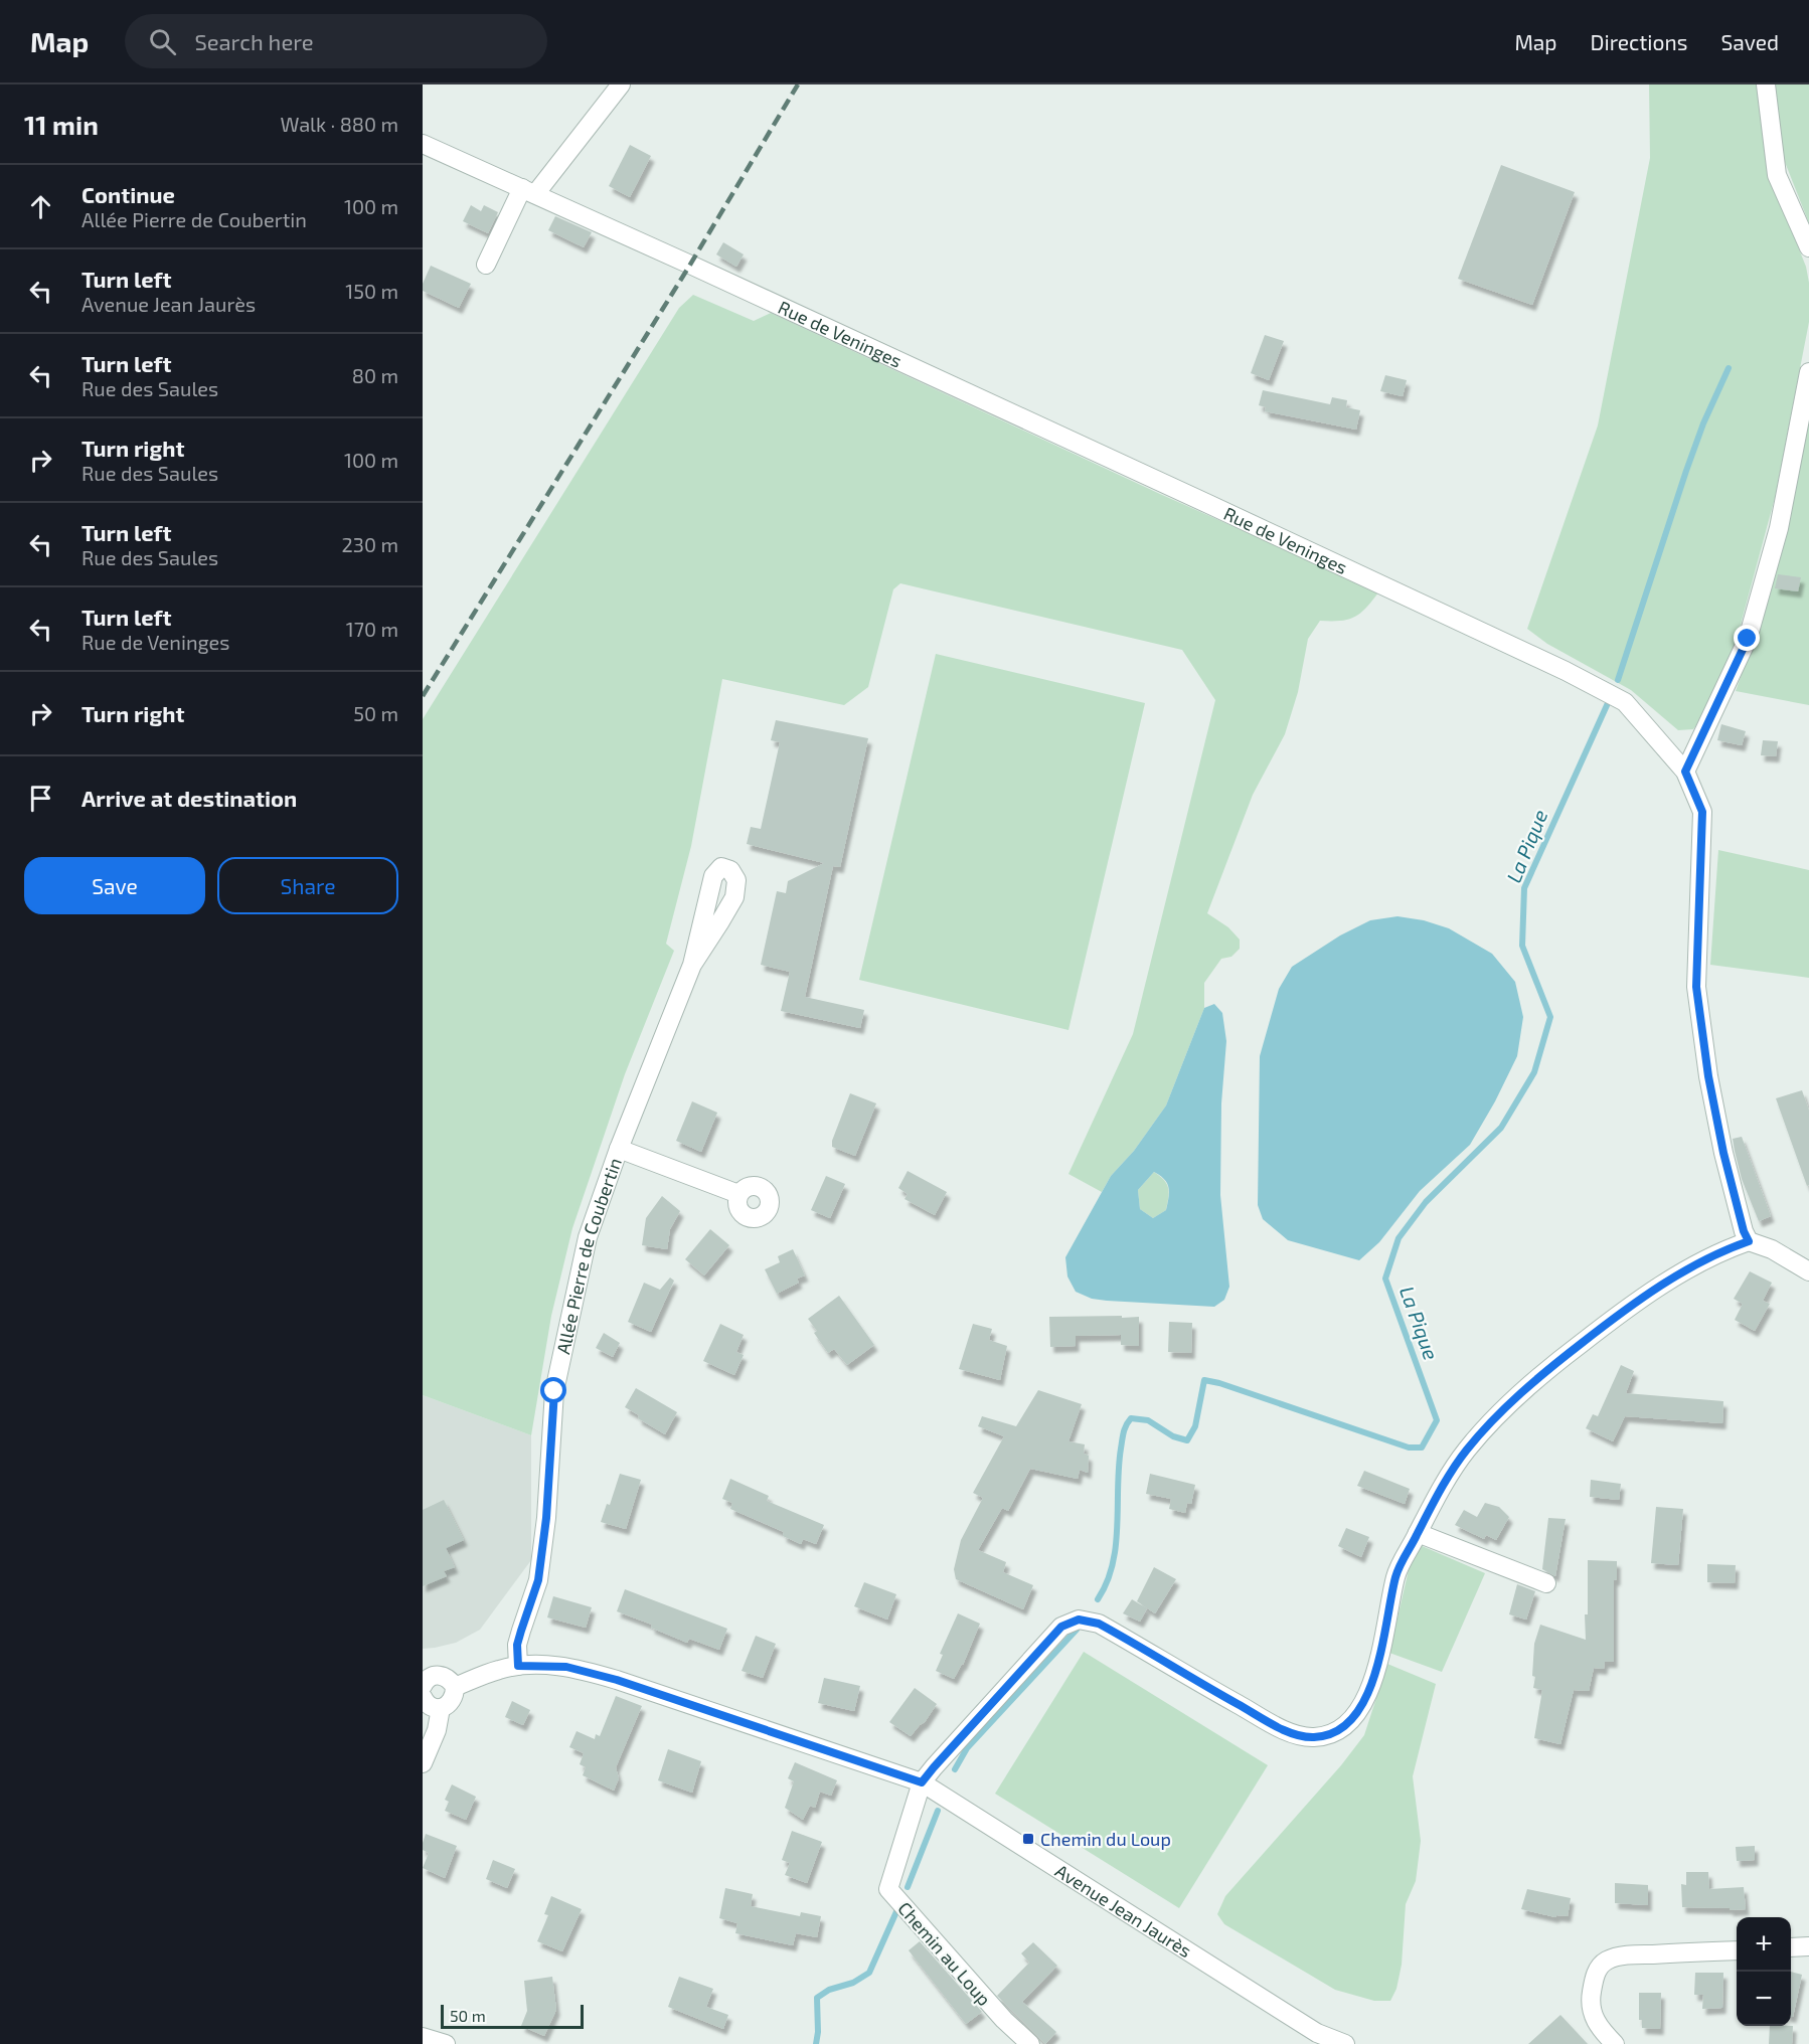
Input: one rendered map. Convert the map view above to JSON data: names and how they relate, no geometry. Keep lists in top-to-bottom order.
{
  "streets": {
    "street": [
      "Rue de Veninges",
      "Allée Pierre de Coubertin",
      "Avenue Jean Jaurès",
      "Chemin au Loup"
    ]
  },
  "crossings": [
    ["Allée Pierre de Coubertin", "Avenue Jean Jaurès"],
    ["Avenue Jean Jaurès", "Chemin au Loup"]
  ],
  "water": ["La Pique"],
  "places": {
    "transit": ["Chemin du Loup"]
  },
  "scale_bar": "50 m",
  "page": {
    "header": "Map",
    "search": "Search here",
    "nav": ["Map", "Directions", "Saved"],
    "heading": ["11 min", "Walk · 880 m"],
    "list": [
      ["Continue", "Allée Pierre de Coubertin", "100 m"],
      ["Turn left", "Avenue Jean Jaurès", "150 m"],
      ["Turn left", "Rue des Saules", "80 m"],
      ["Turn right", "Rue des Saules", "100 m"],
      ["Turn left", "Rue des Saules", "230 m"],
      ["Turn left", "Rue de Veninges", "170 m"],
      ["Turn right", "50 m"],
      "Arrive at destination"
    ],
    "buttons": ["Save", "Share"],
    "map_buttons": ["+", "−"],
    "scale": "50 m"
  }
}
